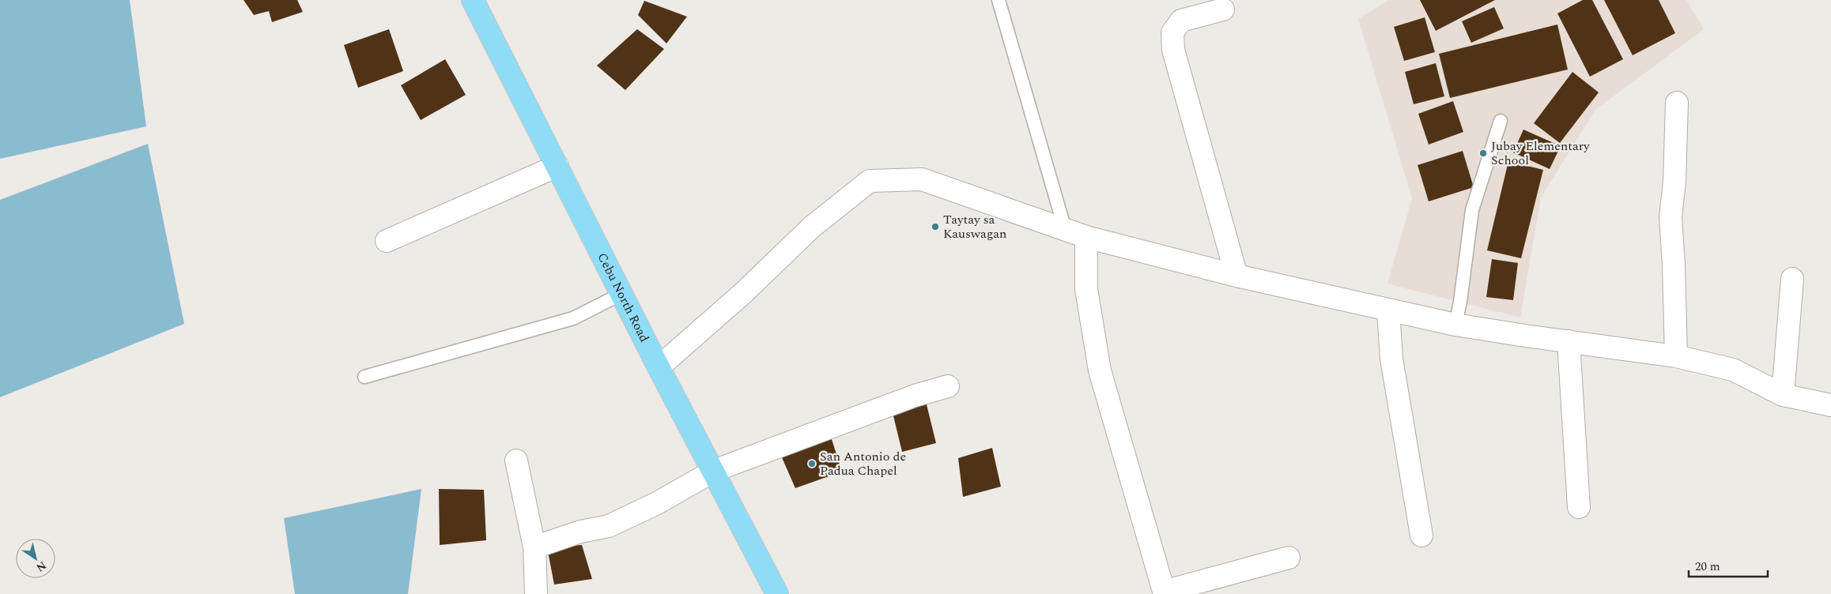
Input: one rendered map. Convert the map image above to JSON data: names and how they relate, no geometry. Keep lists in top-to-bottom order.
{
  "streets": {
    "highway": ["Cebu North Road"]
  },
  "places": ["Jubay Elementary School", "Taytay sa Kauswagan", "San Antonio de Padua Chapel"],
  "scale_bar": "20 m",
  "north": "bottom right"
}
